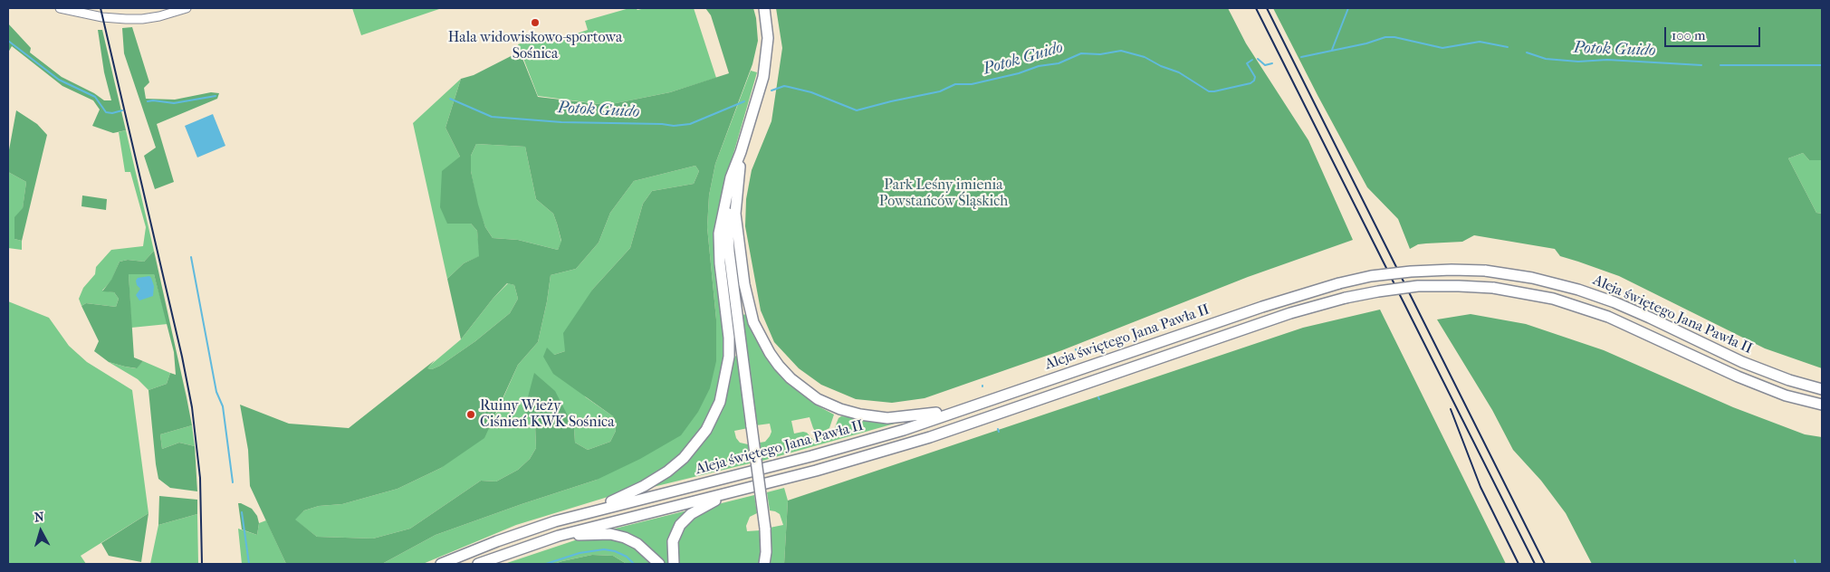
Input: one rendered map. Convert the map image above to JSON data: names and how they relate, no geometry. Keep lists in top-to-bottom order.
{
  "streets": {
    "main road": ["Aleja świętego Jana Pawła II"]
  },
  "water": ["Potok Guido"],
  "parks": ["Park Leśny imienia Powstańców Śląskich"],
  "places": ["Hala widowiskowo-sportowa Sośnica", "Ruiny Wieży Ciśnień KWK Sośnica"],
  "scale_bar": "100 m",
  "north": "top"
}
